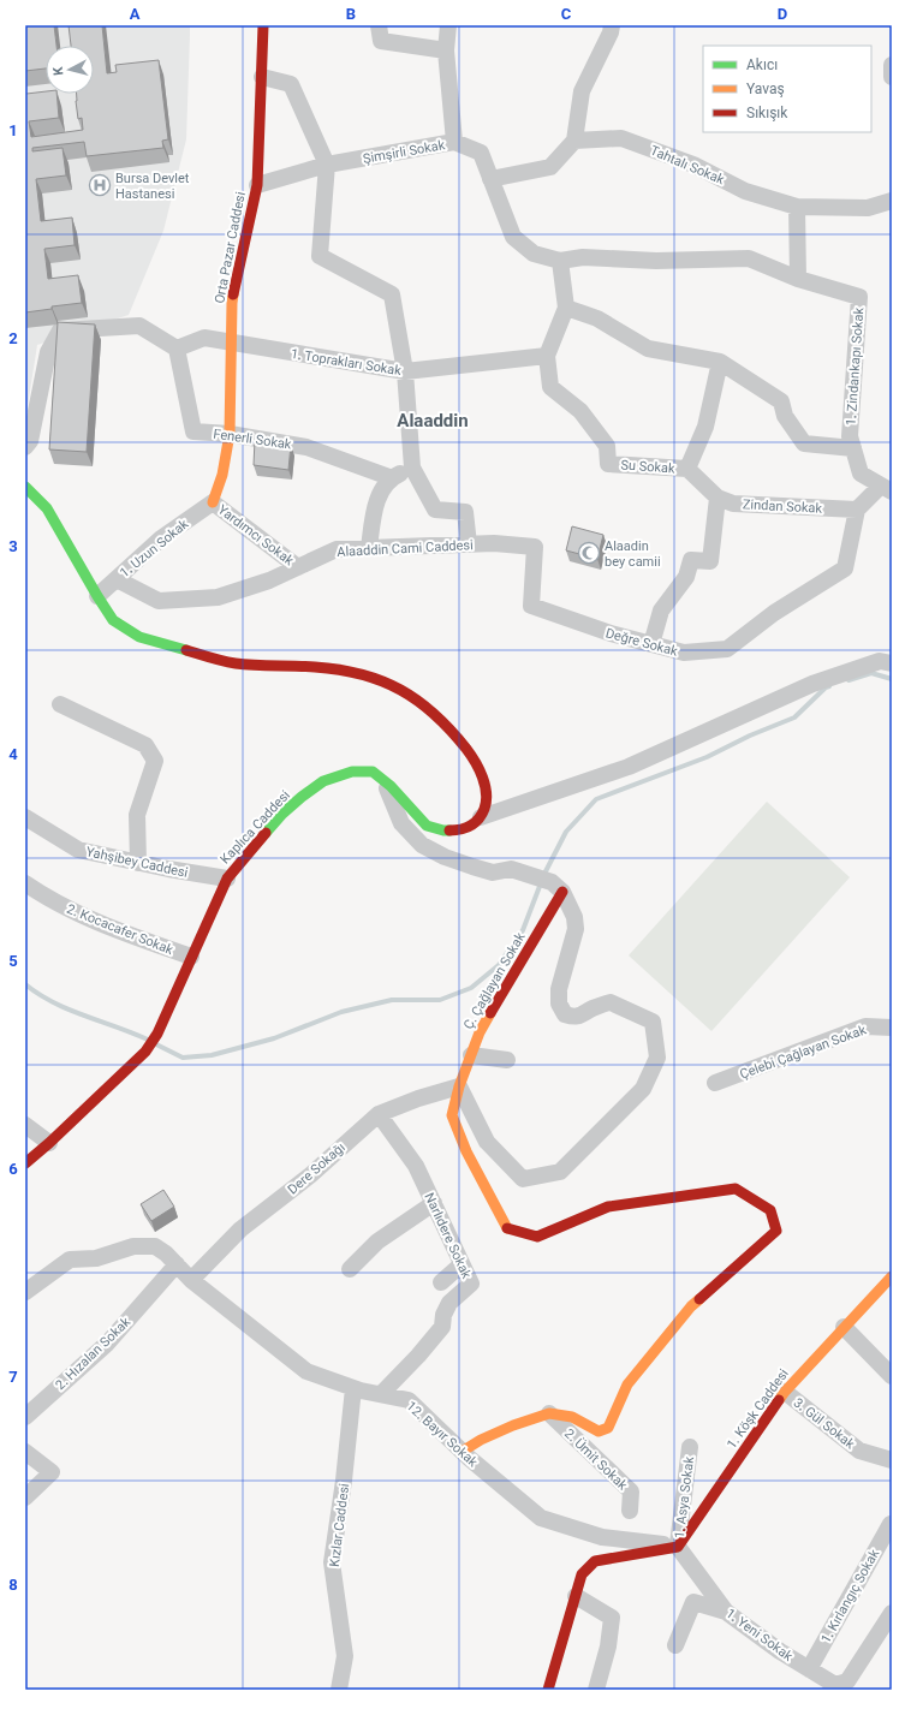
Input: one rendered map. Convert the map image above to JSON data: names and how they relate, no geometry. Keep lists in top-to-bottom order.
{
  "streets": {
    "main road": [
      "Orta Pazar Caddesi",
      "Kaplıca Caddesi",
      "Ç. Çağlayan Sokak",
      "1. Köşk Caddesi"
    ],
    "street": [
      "Şimşirli Sokak",
      "Tahtalı Sokak",
      "1. Toprakları Sokak",
      "1. Zindankapı Sokak",
      "Fenerli Sokak",
      "Su Sokak",
      "Zindan Sokak",
      "Yardımcı Sokak",
      "1. Uzun Sokak",
      "Alaaddin Cami Caddesi",
      "Değre Sokak",
      "Yahşibey Caddesi",
      "2. Kocacafer Sokak",
      "Çelebi Çağlayan Sokak",
      "Dere Sokağı",
      "Narlıdere Sokak",
      "2. Hızalan Sokak",
      "3. Gül Sokak",
      "12. Bayır Sokak",
      "2. Ümit Sokak",
      "1. Asya Sokak",
      "Kızlar Caddesi",
      "1. Kırlangıç Sokak",
      "1. Yeni Sokak"
    ]
  },
  "crossings": [
    ["Şimşirli Sokak", "Orta Pazar Caddesi"],
    ["Şimşirli Sokak", "1. Zindankapı Sokak"],
    ["Orta Pazar Caddesi", "1. Toprakları Sokak"],
    ["Orta Pazar Caddesi", "Fenerli Sokak"],
    ["Orta Pazar Caddesi", "Yardımcı Sokak"],
    ["Orta Pazar Caddesi", "1. Uzun Sokak"],
    ["1. Toprakları Sokak", "Fenerli Sokak"],
    ["1. Toprakları Sokak", "Su Sokak"],
    ["Su Sokak", "Zindan Sokak"],
    ["Zindan Sokak", "Değre Sokak"],
    ["Yardımcı Sokak", "1. Uzun Sokak"],
    ["Yardımcı Sokak", "Alaaddin Cami Caddesi"],
    ["1. Uzun Sokak", "Alaaddin Cami Caddesi"],
    ["Alaaddin Cami Caddesi", "Değre Sokak"],
    ["Kaplıca Caddesi", "Yahşibey Caddesi"],
    ["Kaplıca Caddesi", "2. Kocacafer Sokak"],
    ["Ç. Çağlayan Sokak", "Dere Sokağı"],
    ["Ç. Çağlayan Sokak", "2. Ümit Sokak"],
    ["Dere Sokağı", "Narlıdere Sokak"],
    ["Dere Sokağı", "12. Bayır Sokak"],
    ["Narlıdere Sokak", "12. Bayır Sokak"],
    ["2. Hızalan Sokak", "12. Bayır Sokak"],
    ["1. Köşk Caddesi", "3. Gül Sokak"],
    ["1. Köşk Caddesi", "12. Bayır Sokak"],
    ["1. Köşk Caddesi", "1. Asya Sokak"],
    ["1. Köşk Caddesi", "1. Yeni Sokak"],
    ["12. Bayır Sokak", "1. Asya Sokak"],
    ["12. Bayır Sokak", "Kızlar Caddesi"],
    ["12. Bayır Sokak", "1. Yeni Sokak"],
    ["1. Asya Sokak", "1. Yeni Sokak"],
    ["1. Kırlangıç Sokak", "1. Yeni Sokak"]
  ],
  "districts": ["Alaaddin"],
  "places": {
    "hospital": ["Bursa Devlet Hastanesi"],
    "mosque": ["Alaadin bey camii"]
  },
  "legend": ["Akıcı", "Yavaş", "Sıkışık"],
  "north": "left",
  "grid": {
    "columns": [
      "A",
      "B",
      "C",
      "D"
    ],
    "rows": [
      "1",
      "2",
      "3",
      "4",
      "5",
      "6",
      "7",
      "8"
    ]
  }
}
